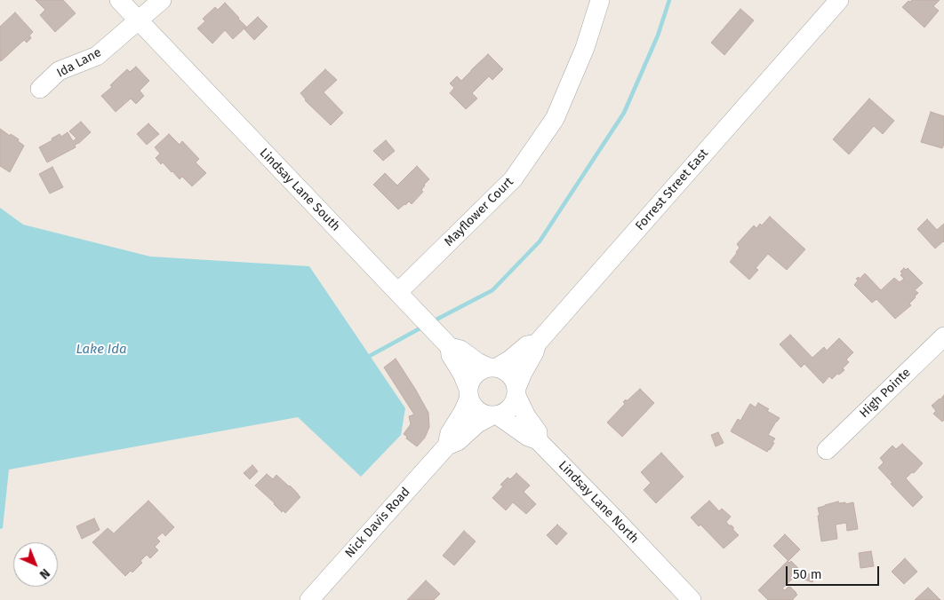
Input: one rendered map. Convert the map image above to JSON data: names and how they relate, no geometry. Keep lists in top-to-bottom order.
{
  "streets": {
    "street": [
      "Ida Lane",
      "Lindsay Lane South",
      "Forrest Street East",
      "Mayflower Court",
      "High Pointe",
      "Lindsay Lane North",
      "Nick Davis Road"
    ]
  },
  "crossings": [
    ["Ida Lane", "Lindsay Lane South"],
    ["Lindsay Lane South", "Forrest Street East"],
    ["Lindsay Lane South", "Mayflower Court"],
    ["Lindsay Lane South", "Lindsay Lane North"],
    ["Lindsay Lane South", "Nick Davis Road"],
    ["Forrest Street East", "Lindsay Lane North"],
    ["Forrest Street East", "Nick Davis Road"],
    ["Lindsay Lane North", "Nick Davis Road"]
  ],
  "water": ["Lake Ida"],
  "scale_bar": "50 m",
  "north": "bottom right"
}
